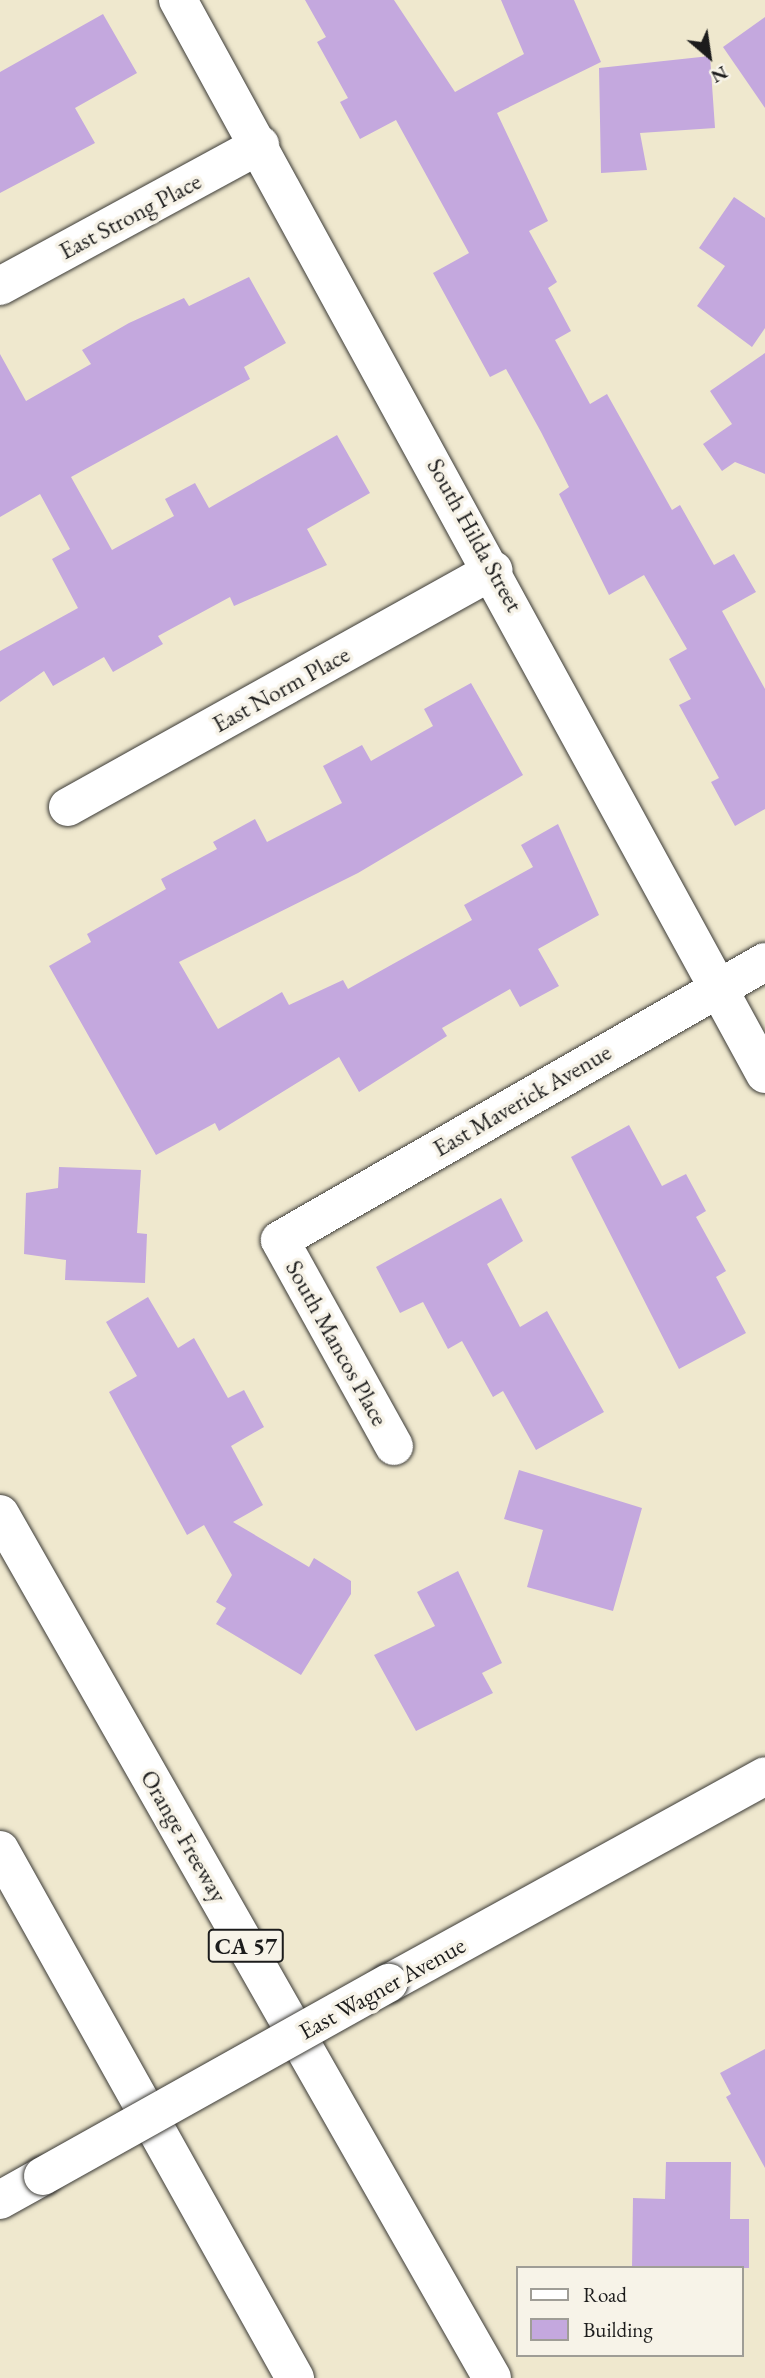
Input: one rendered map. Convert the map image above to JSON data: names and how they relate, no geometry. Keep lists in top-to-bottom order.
{
  "streets": {
    "main road": [
      "East Strong Place",
      "South Hilda Street",
      "East Norm Place",
      "East Maverick Avenue",
      "South Mancos Place",
      "Orange Freeway",
      "CA 57",
      "East Wagner Avenue"
    ]
  },
  "crossings": [
    ["East Strong Place", "South Hilda Street"],
    ["South Hilda Street", "East Norm Place"],
    ["South Hilda Street", "East Maverick Avenue"],
    ["East Maverick Avenue", "South Mancos Place"]
  ],
  "legend": ["Road", "Building"],
  "north": "bottom right"
}
